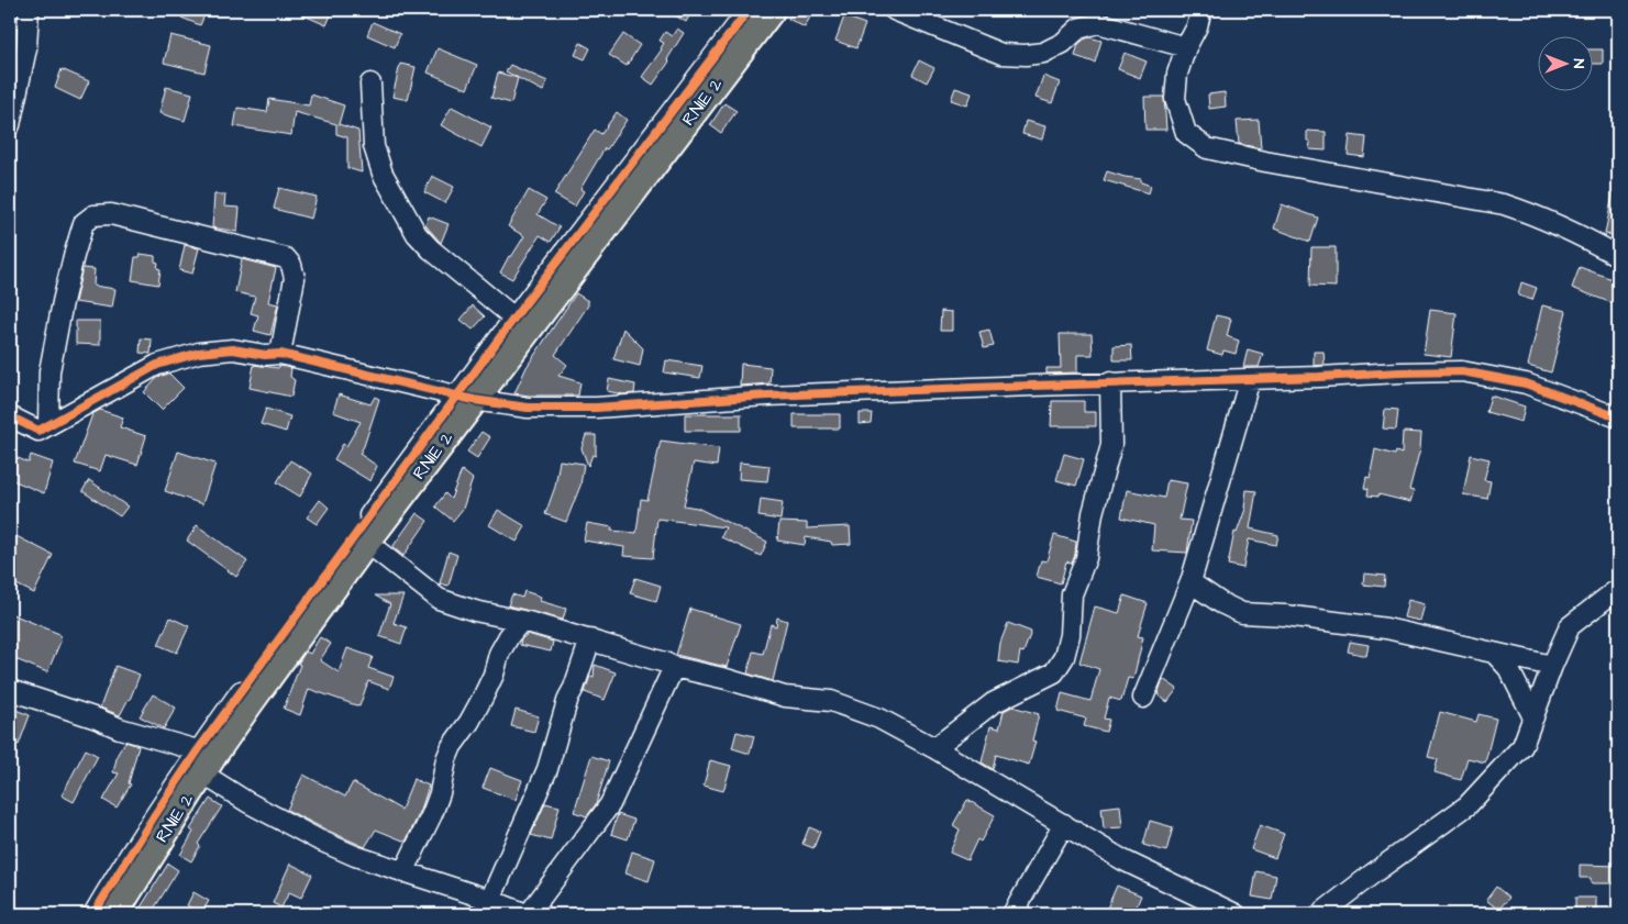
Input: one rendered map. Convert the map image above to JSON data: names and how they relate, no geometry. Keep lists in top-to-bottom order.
{
  "streets": {
    "highway": ["RNIE 2"]
  },
  "north": "right"
}
